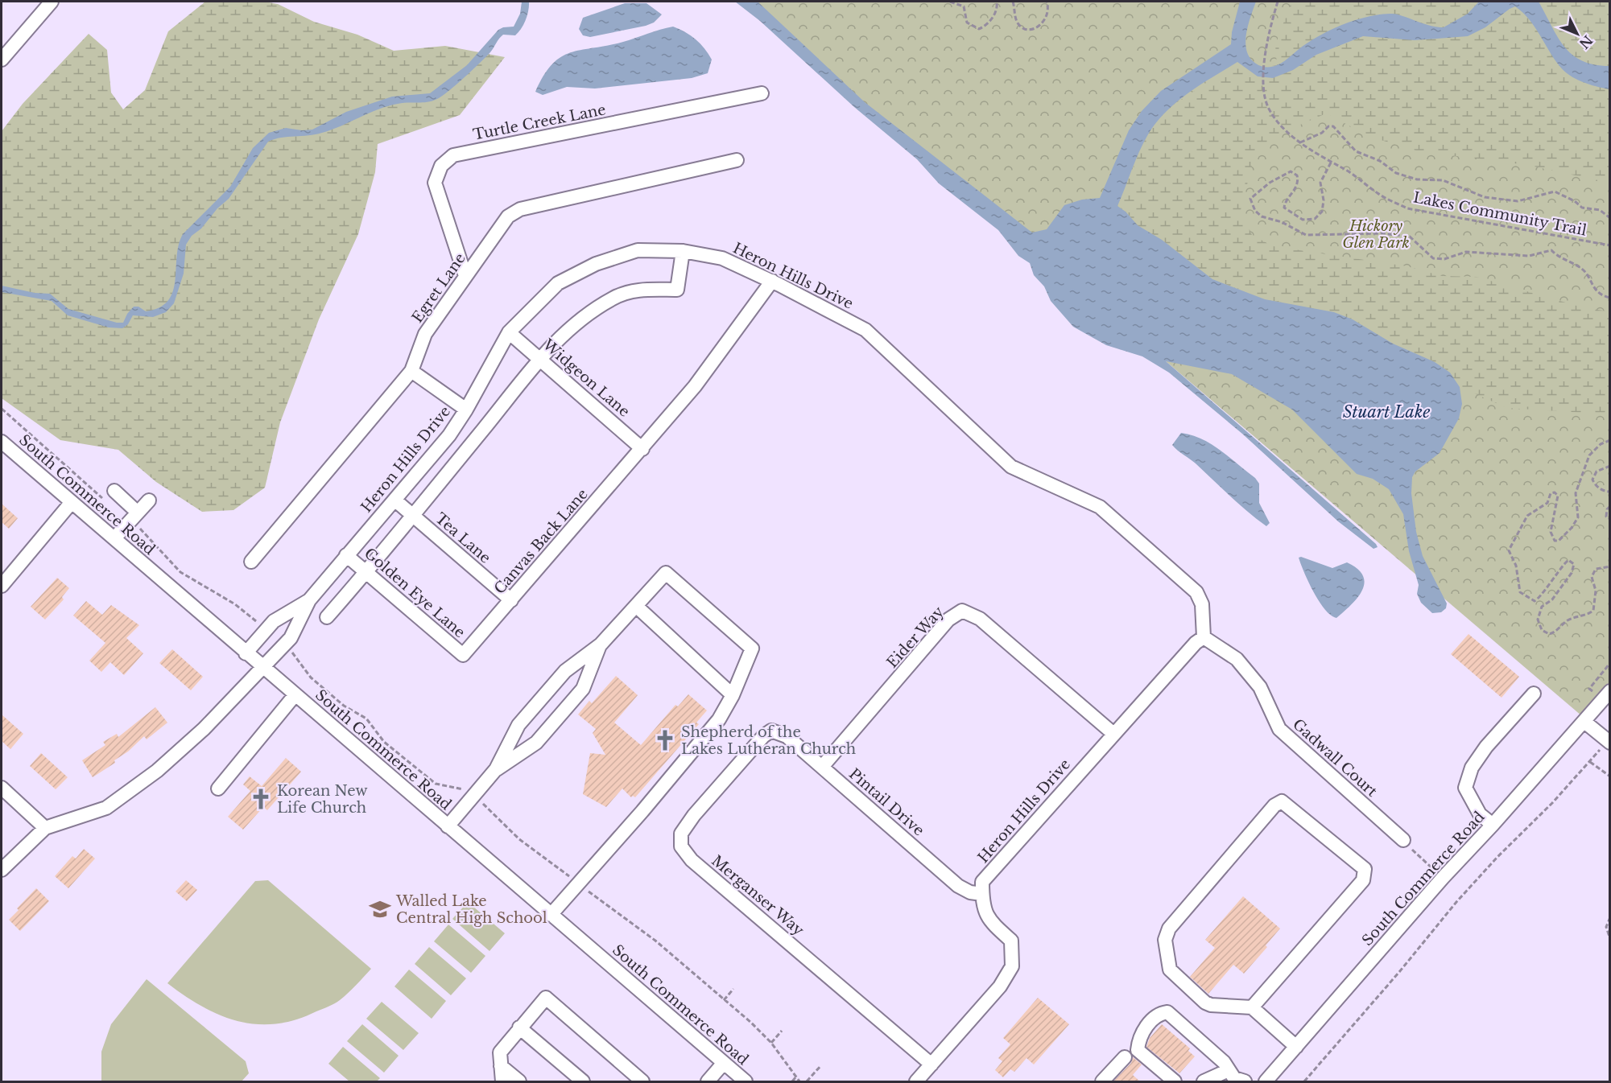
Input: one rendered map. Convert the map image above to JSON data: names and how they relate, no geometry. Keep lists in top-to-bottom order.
{
  "streets": {
    "street": [
      "Turtle Creek Lane",
      "Heron Hills Drive",
      "Egret Lane",
      "Widgeon Lane",
      "South Commerce Road",
      "Tea Lane",
      "Canvas Back Lane",
      "Golden Eye Lane",
      "Eider Way",
      "Gadwall Court",
      "Pintail Drive",
      "Merganser Way"
    ],
    "path": ["Lakes Community Trail"]
  },
  "crossings": [
    ["Turtle Creek Lane", "Egret Lane"],
    ["Heron Hills Drive", "Widgeon Lane"],
    ["Heron Hills Drive", "South Commerce Road"],
    ["Heron Hills Drive", "Tea Lane"],
    ["Heron Hills Drive", "Canvas Back Lane"],
    ["Heron Hills Drive", "Golden Eye Lane"],
    ["Heron Hills Drive", "Eider Way"],
    ["Heron Hills Drive", "Gadwall Court"],
    ["Heron Hills Drive", "Pintail Drive"],
    ["Widgeon Lane", "Canvas Back Lane"],
    ["Tea Lane", "Canvas Back Lane"],
    ["Canvas Back Lane", "Golden Eye Lane"],
    ["Eider Way", "Pintail Drive"],
    ["Pintail Drive", "Merganser Way"]
  ],
  "water": ["Stuart Lake"],
  "parks": ["Hickory Glen Park"],
  "places": {
    "church": ["Shepherd of the Lakes Lutheran Church", "Korean New Life Church"],
    "school or university": ["Walled Lake Central High School"]
  },
  "north": "bottom right"
}
